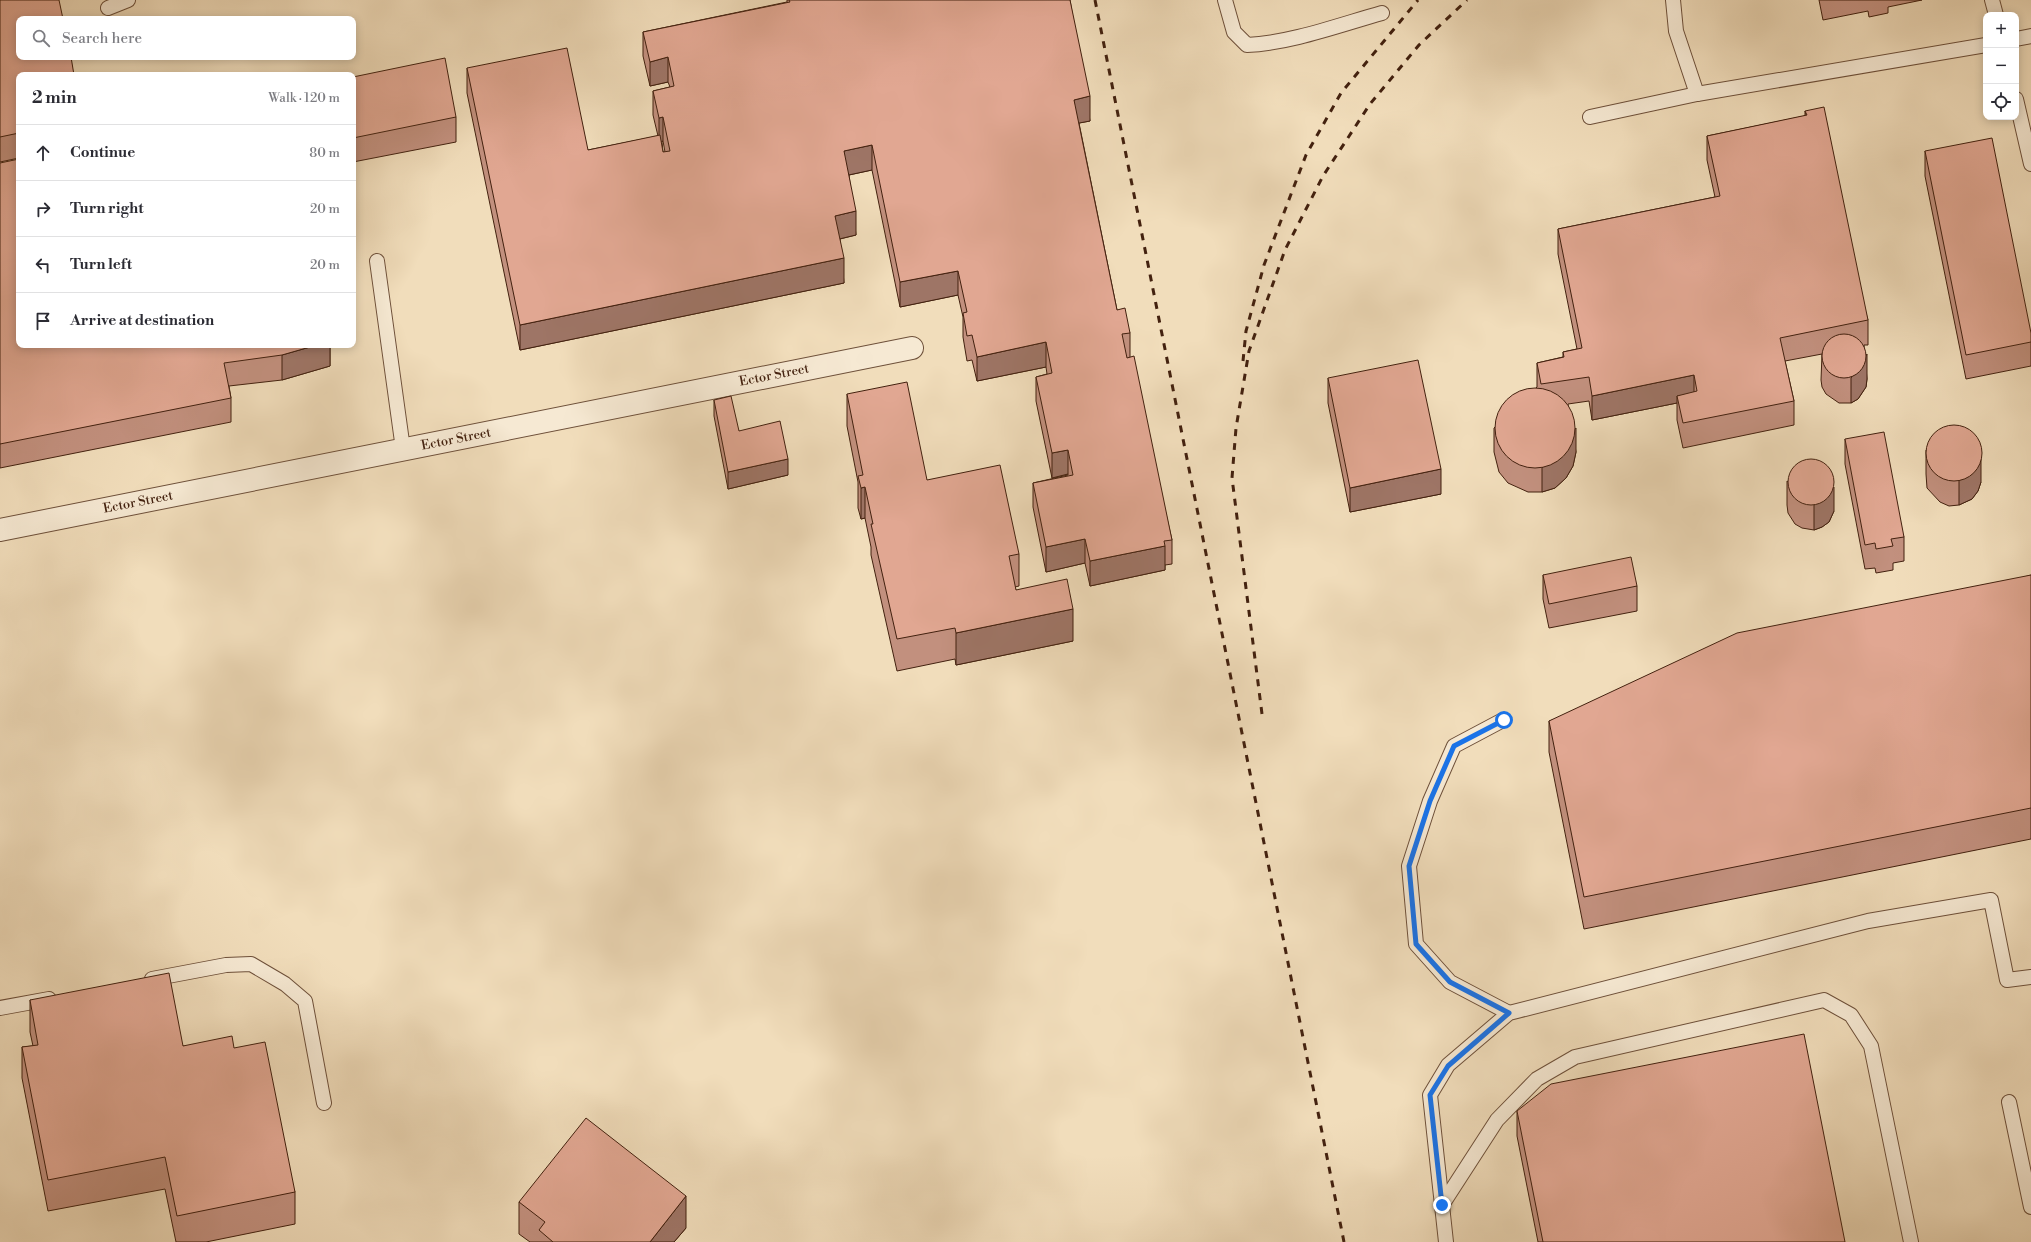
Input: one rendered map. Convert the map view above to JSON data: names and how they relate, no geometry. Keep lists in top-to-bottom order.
{
  "streets": {
    "street": ["Ector Street"]
  },
  "page": {
    "map_buttons": ["+", "−"],
    "search": "Search here",
    "heading": ["2 min", "Walk · 120 m"],
    "list": [
      ["Continue", "80 m"],
      ["Turn right", "20 m"],
      ["Turn left", "20 m"],
      "Arrive at destination"
    ]
  }
}
